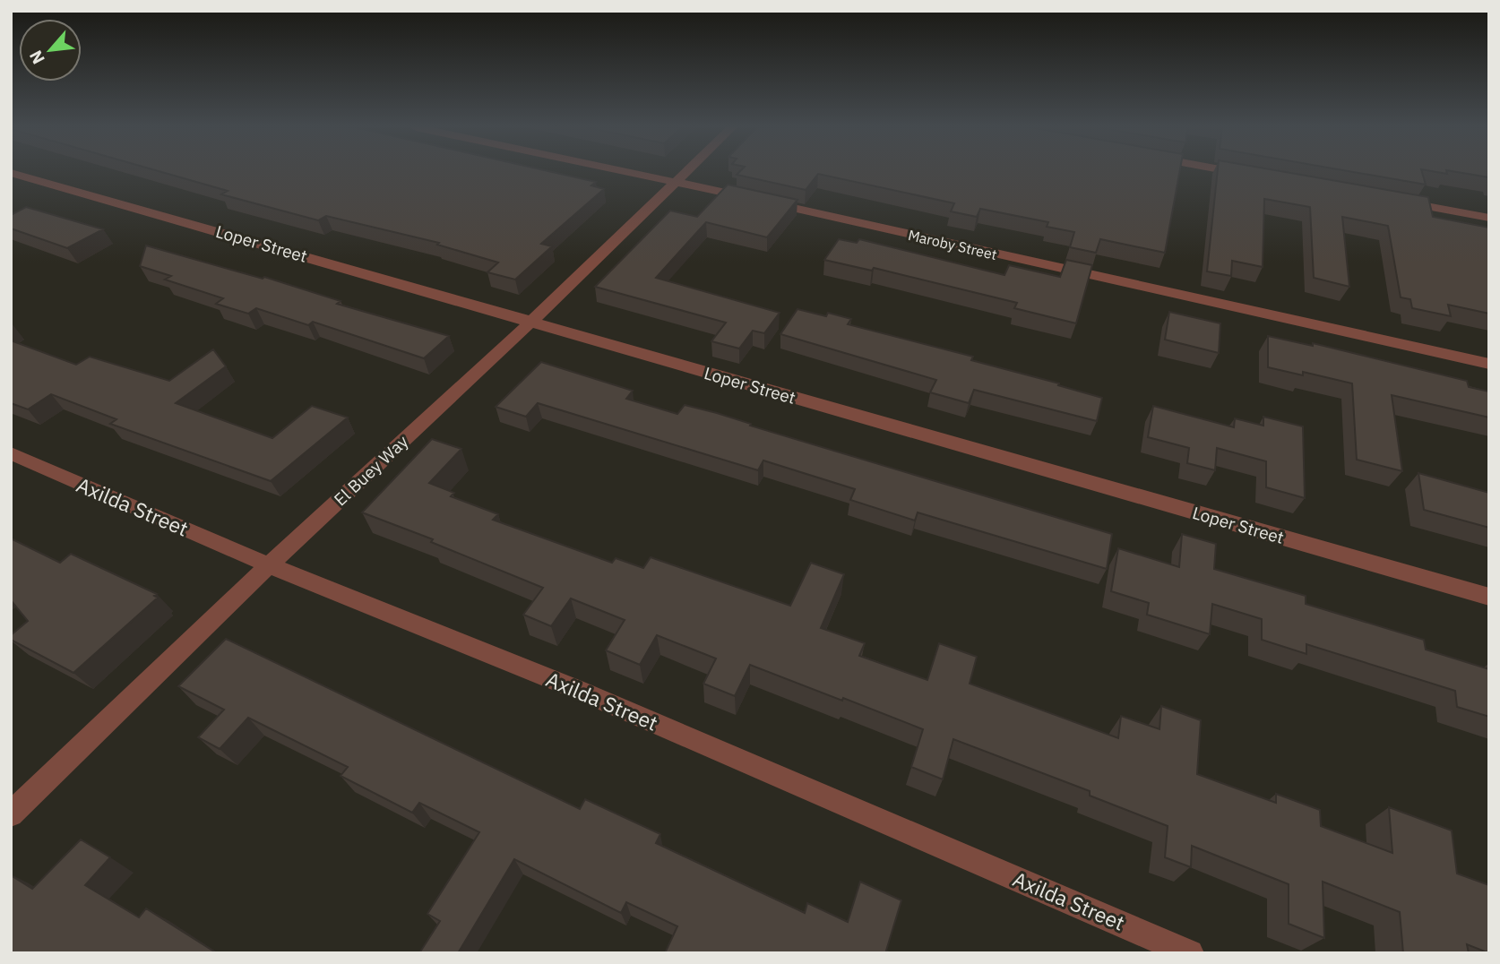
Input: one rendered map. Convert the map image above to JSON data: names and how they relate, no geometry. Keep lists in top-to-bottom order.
{
  "streets": {
    "street": [
      "Loper Street",
      "Maroby Street",
      "El Buey Way",
      "Axilda Street"
    ]
  },
  "crossings": [
    ["Loper Street", "El Buey Way"],
    ["Maroby Street", "El Buey Way"],
    ["El Buey Way", "Axilda Street"]
  ],
  "north": "bottom left"
}
